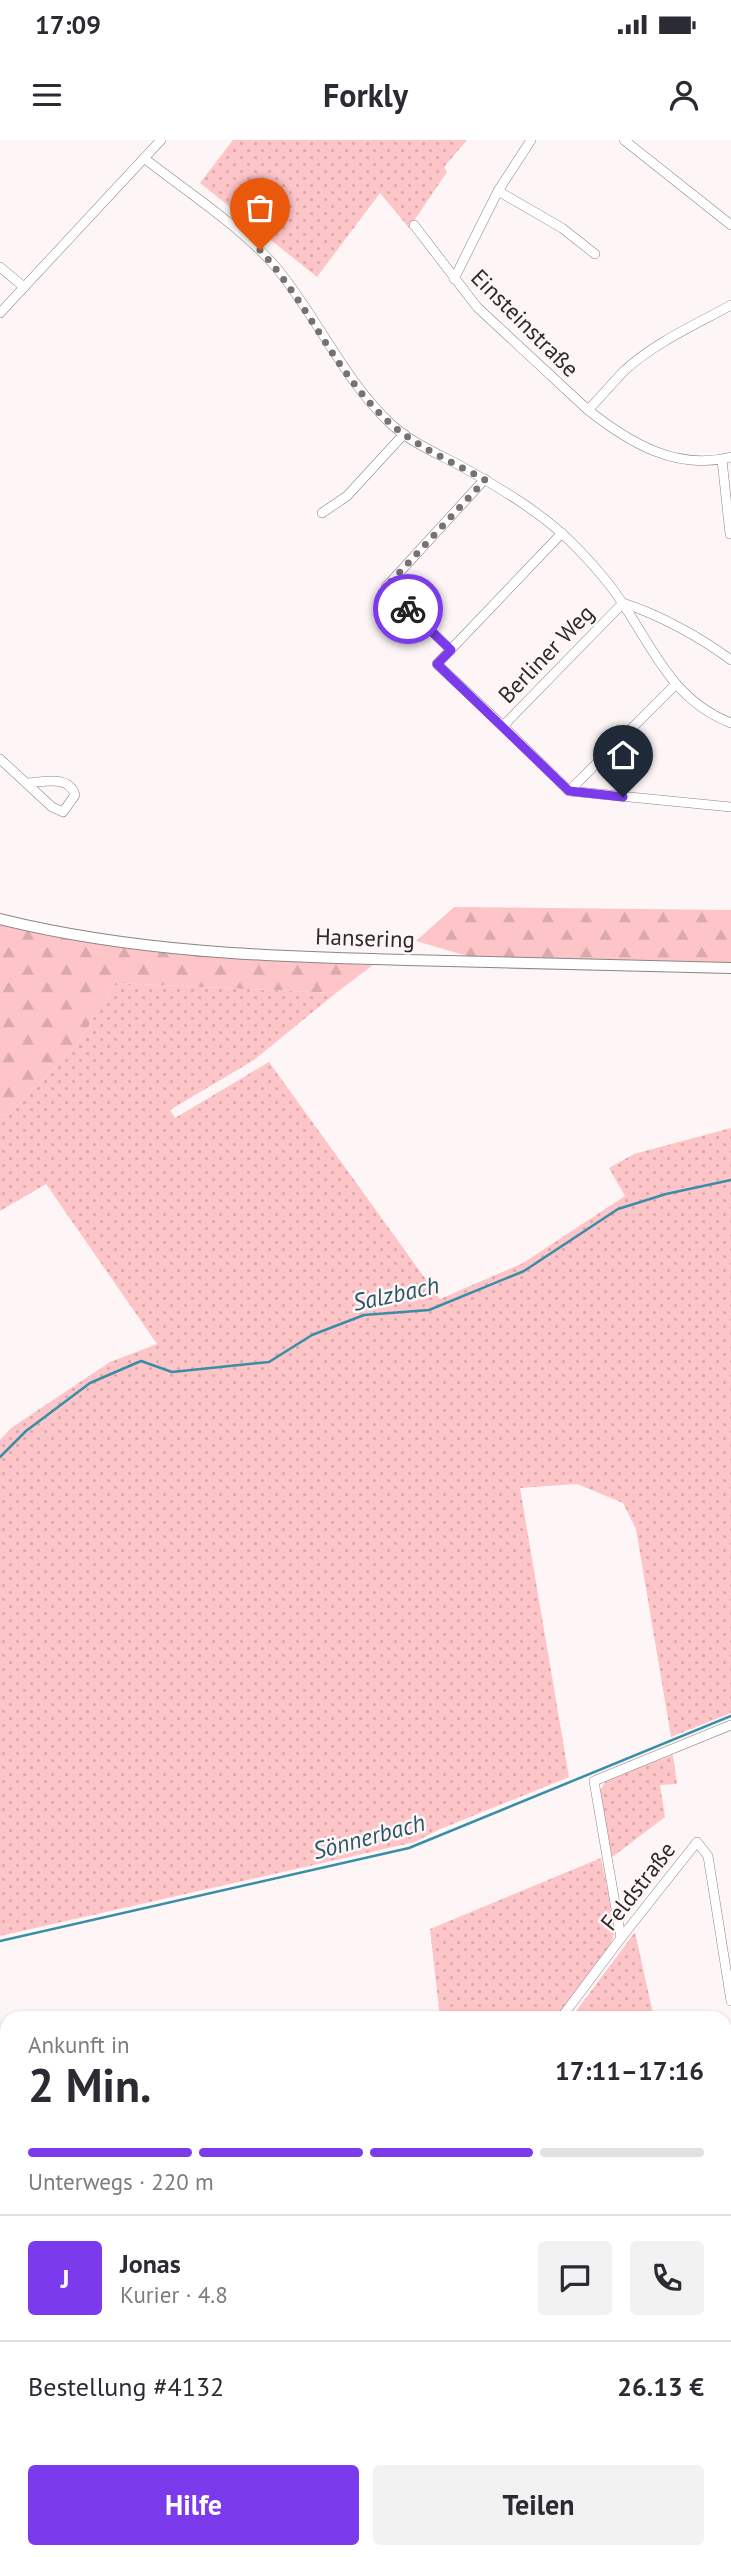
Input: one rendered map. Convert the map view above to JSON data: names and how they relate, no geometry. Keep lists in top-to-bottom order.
{
  "streets": {
    "street": [
      "Einsteinstraße",
      "Berliner Weg",
      "Hansering",
      "Feldstraße"
    ]
  },
  "water": ["Salzbach", "Sönnerbach"],
  "page": {
    "status": "17:09",
    "header": "Forkly",
    "heading": ["2 Min.", "Ankunft in", "17:11–17:16"],
    "panel": [
      "Jonas",
      "Kurier · 4.8",
      "Bestellung #4132",
      "26.13 €"
    ],
    "bar": "Unterwegs · 220 m",
    "round": "J",
    "buttons": ["Hilfe", "Teilen"]
  }
}
